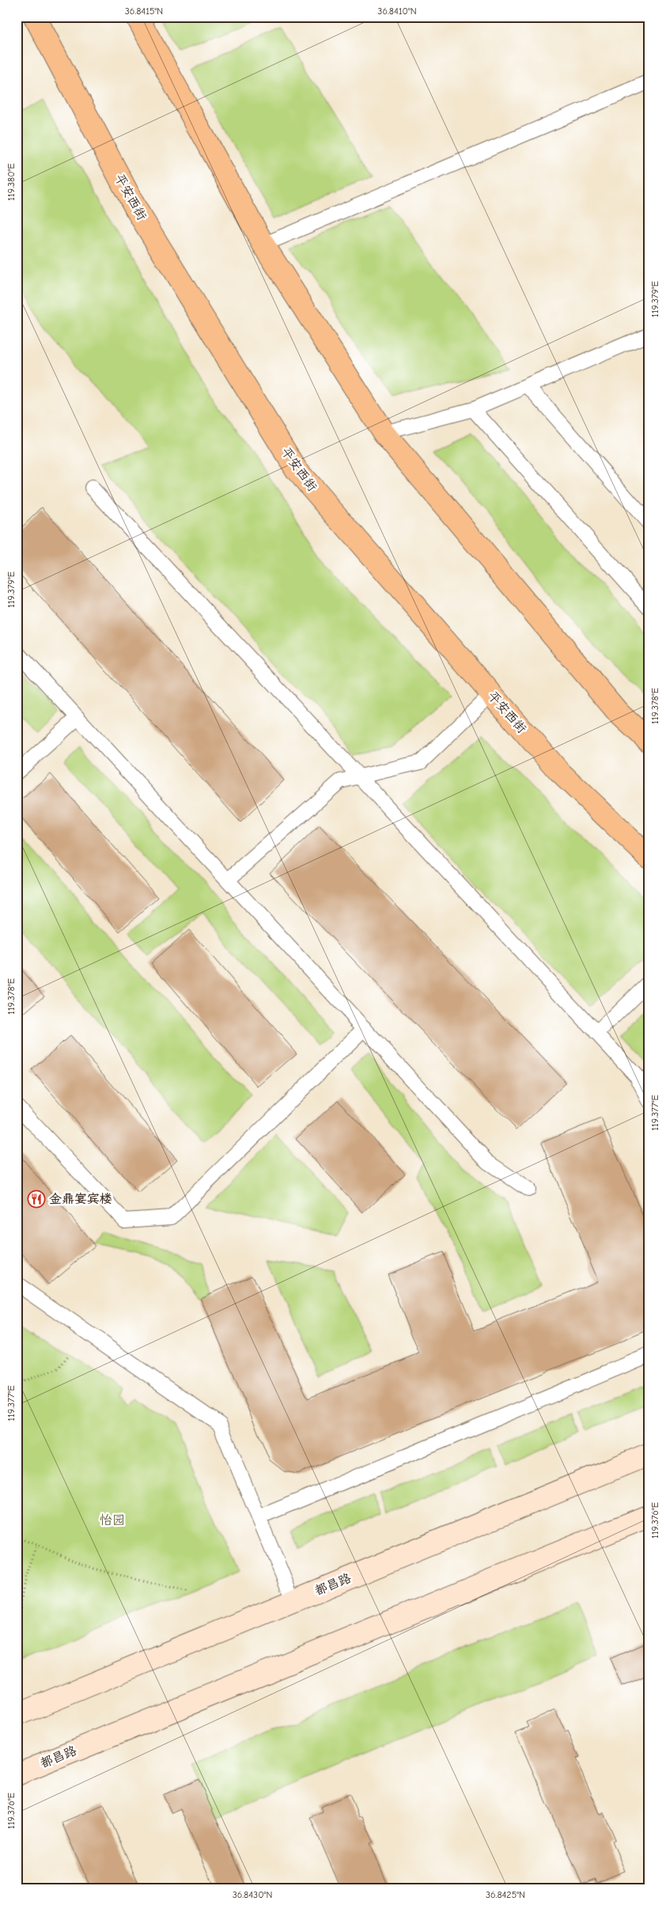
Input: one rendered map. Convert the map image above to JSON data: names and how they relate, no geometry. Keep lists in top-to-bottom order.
{
  "streets": {
    "main road": ["平安西街", "都昌路"]
  },
  "parks": ["怡园"],
  "places": {
    "restaurant": ["金鼎宴宾楼"]
  },
  "coordinates": [
    "36.8415°N",
    "36.8410°N",
    "119.380°E",
    "119.379°E",
    "119.378°E",
    "119.377°E",
    "119.376°E",
    "36.8430°N",
    "36.8425°N"
  ]
}
